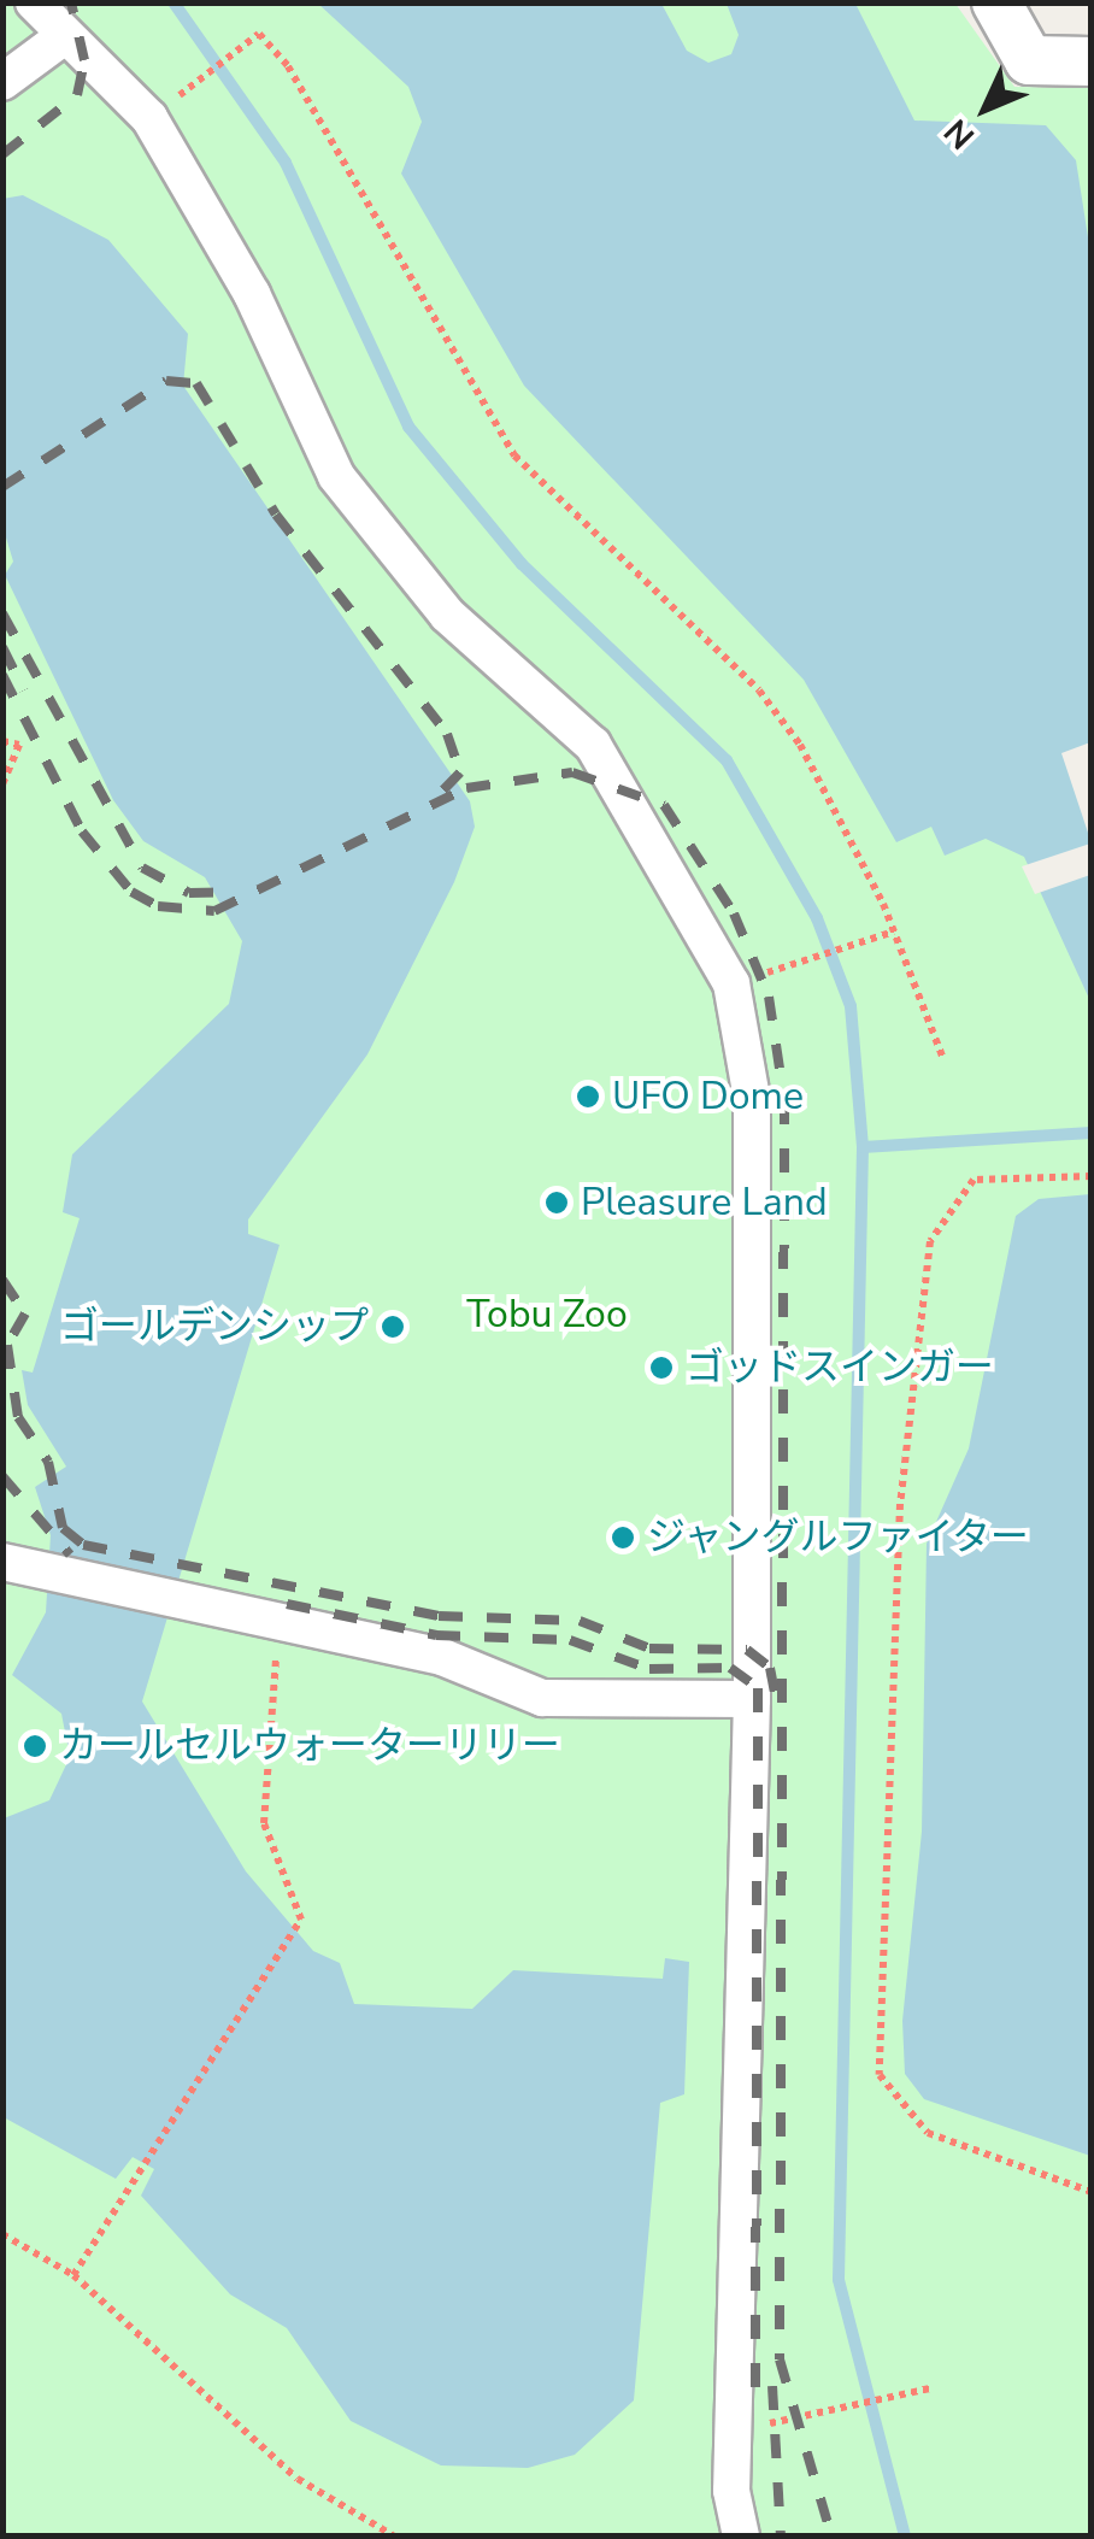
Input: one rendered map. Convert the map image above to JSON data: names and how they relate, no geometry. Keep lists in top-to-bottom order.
{
  "parks": ["Tobu Zoo"],
  "places": [
    "UFO Dome",
    "Pleasure Land",
    "ゴールデンシップ",
    "ゴッドスインガー",
    "ジャングルファイター",
    "カールセルウォーターリリー"
  ],
  "north": "bottom left"
}
